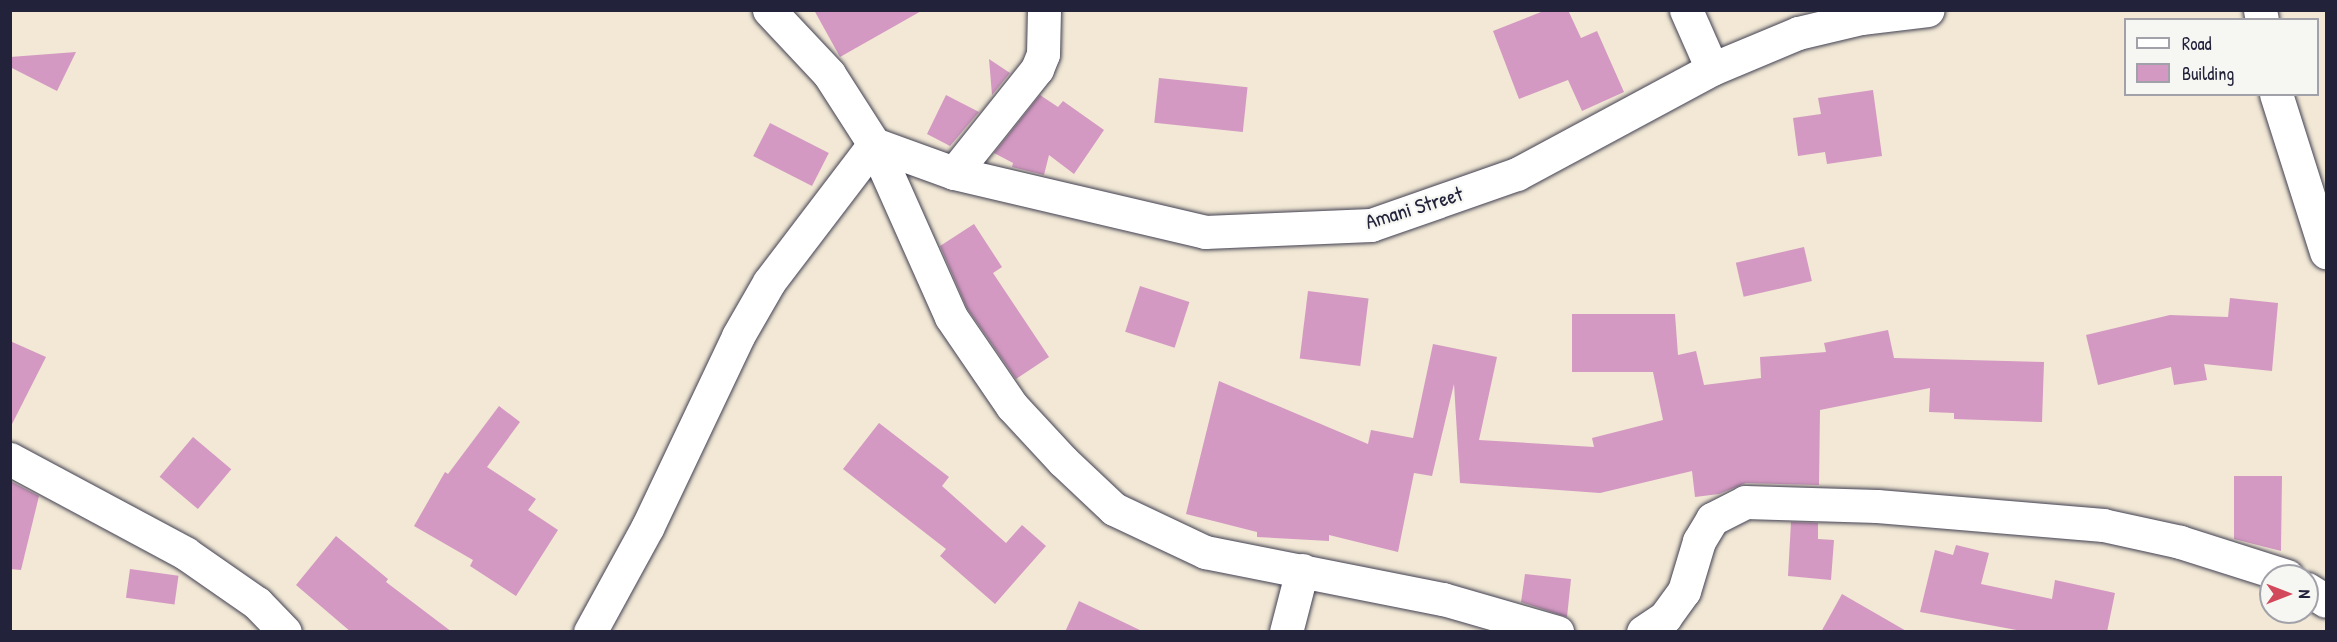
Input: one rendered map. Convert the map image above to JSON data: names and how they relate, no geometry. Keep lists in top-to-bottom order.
{
  "streets": {
    "street": ["Amani Street"]
  },
  "legend": ["Road", "Building"],
  "north": "right"
}
